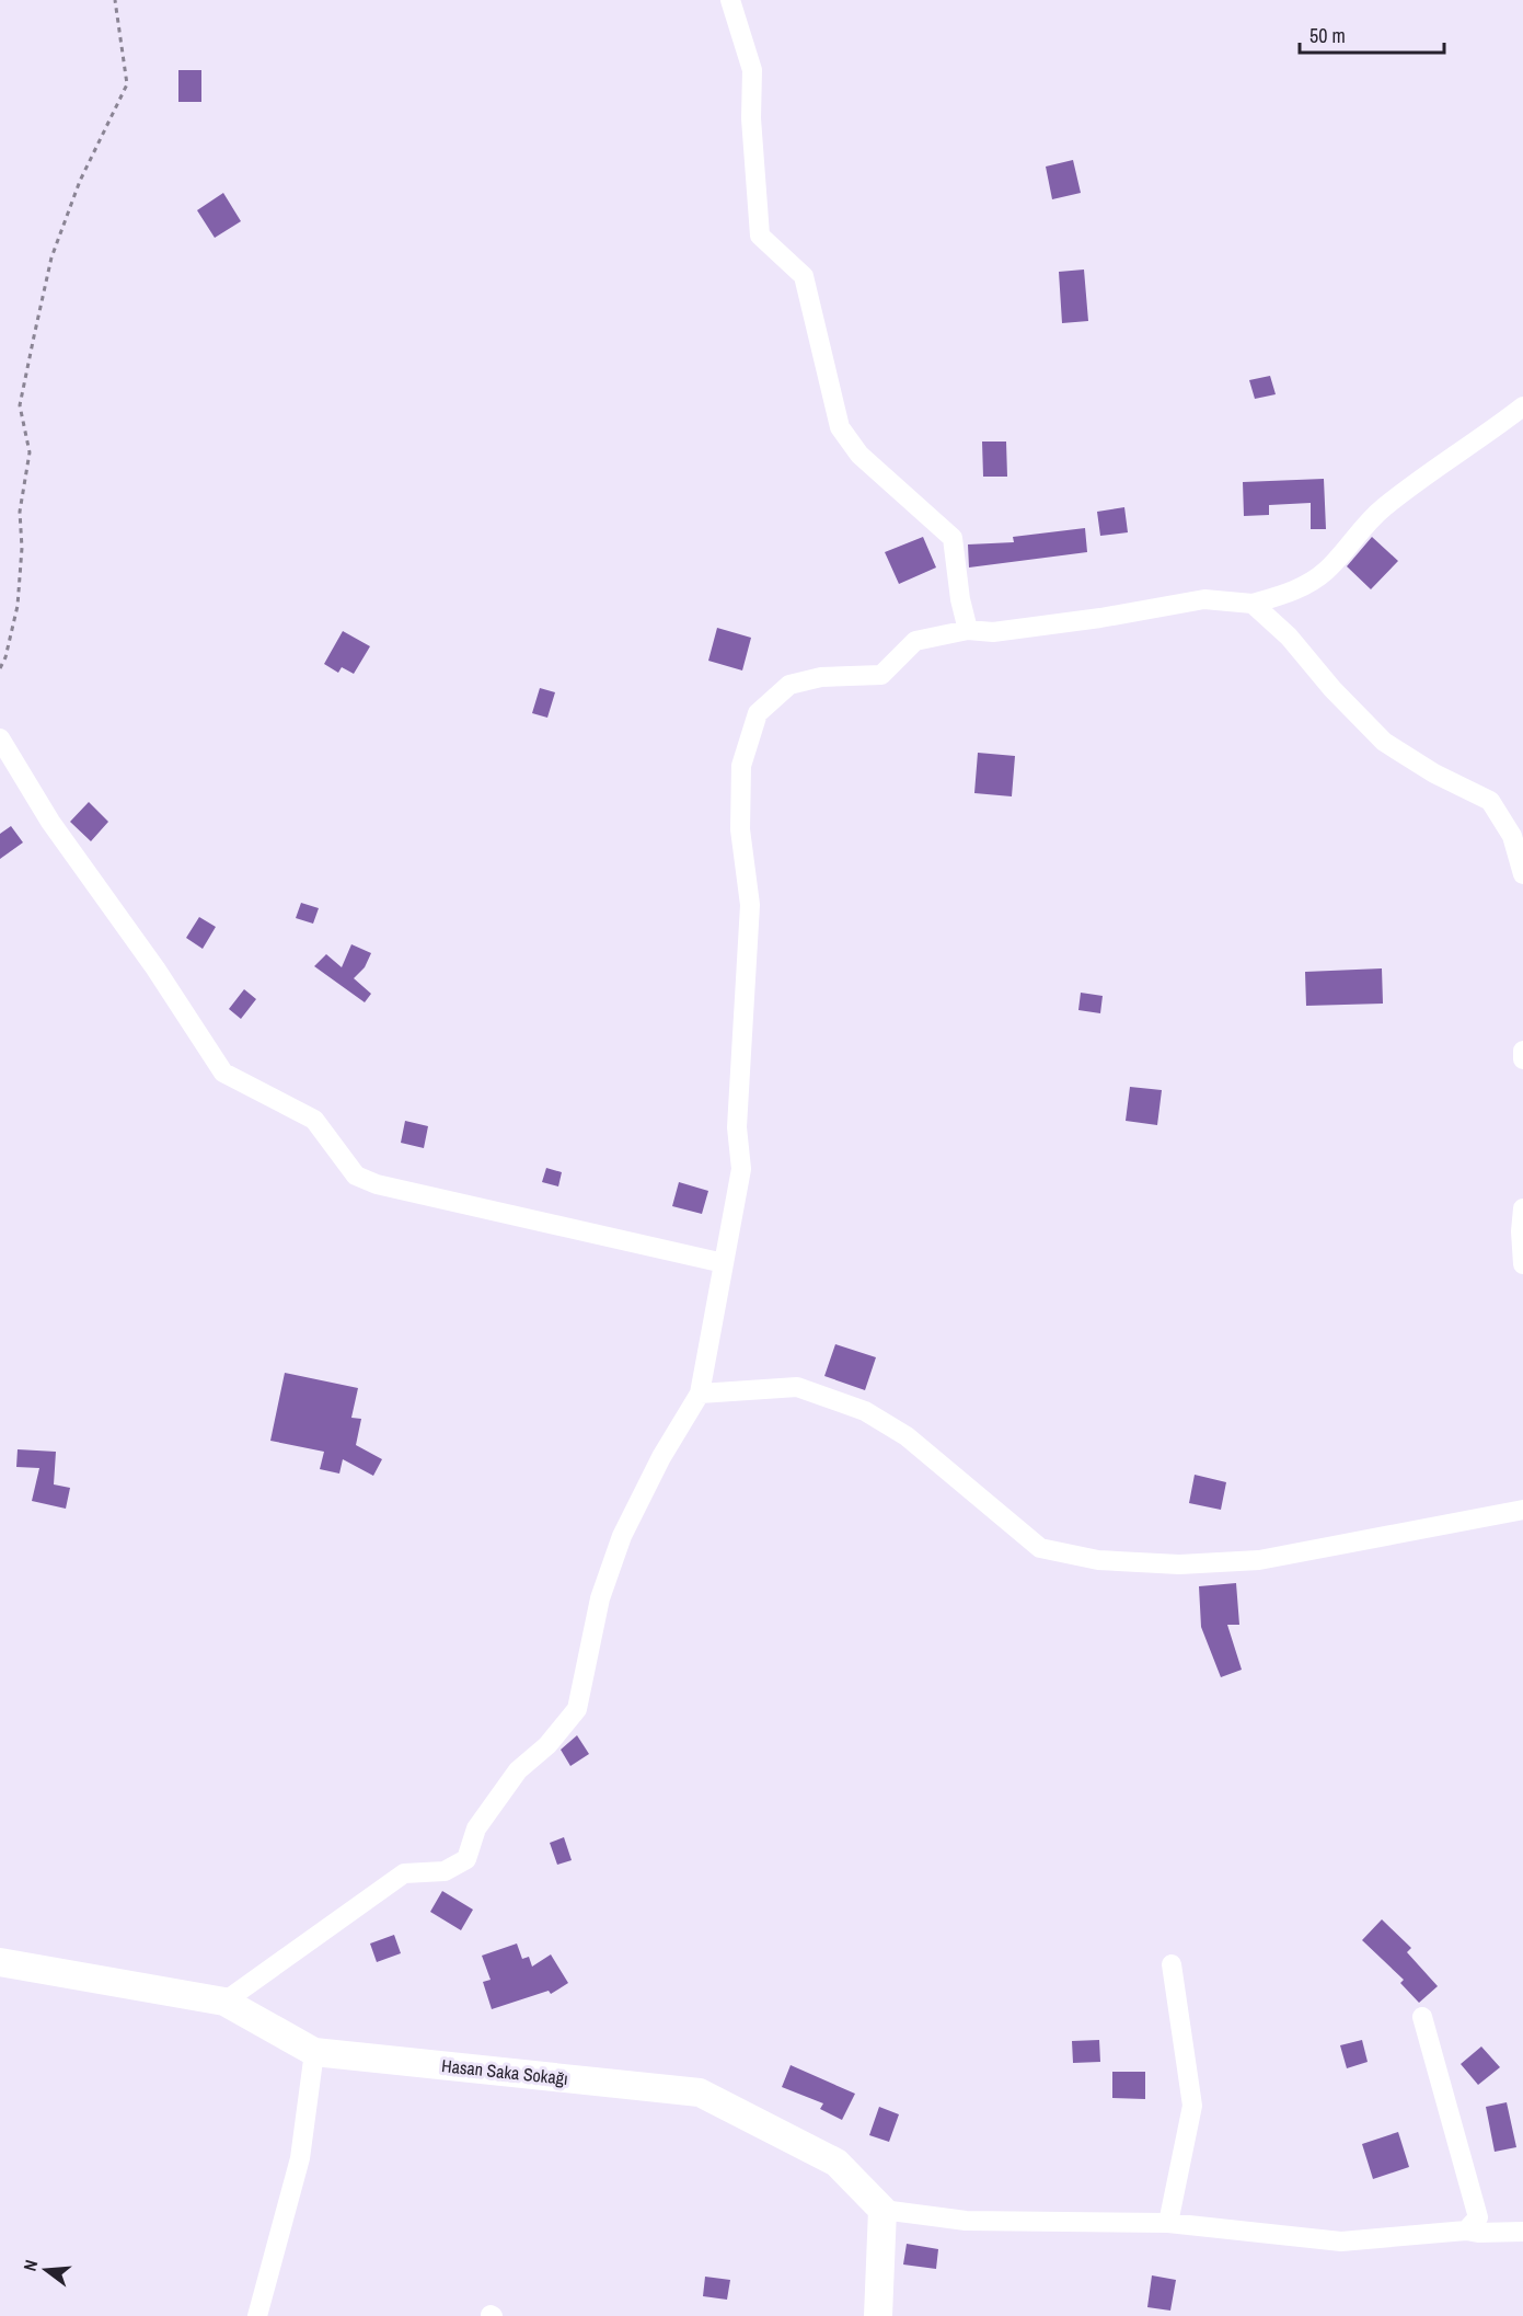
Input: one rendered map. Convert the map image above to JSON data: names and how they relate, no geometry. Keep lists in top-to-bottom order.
{
  "streets": {
    "street": ["Hasan Saka Sokağı"]
  },
  "scale_bar": "50 m",
  "north": "left"
}
